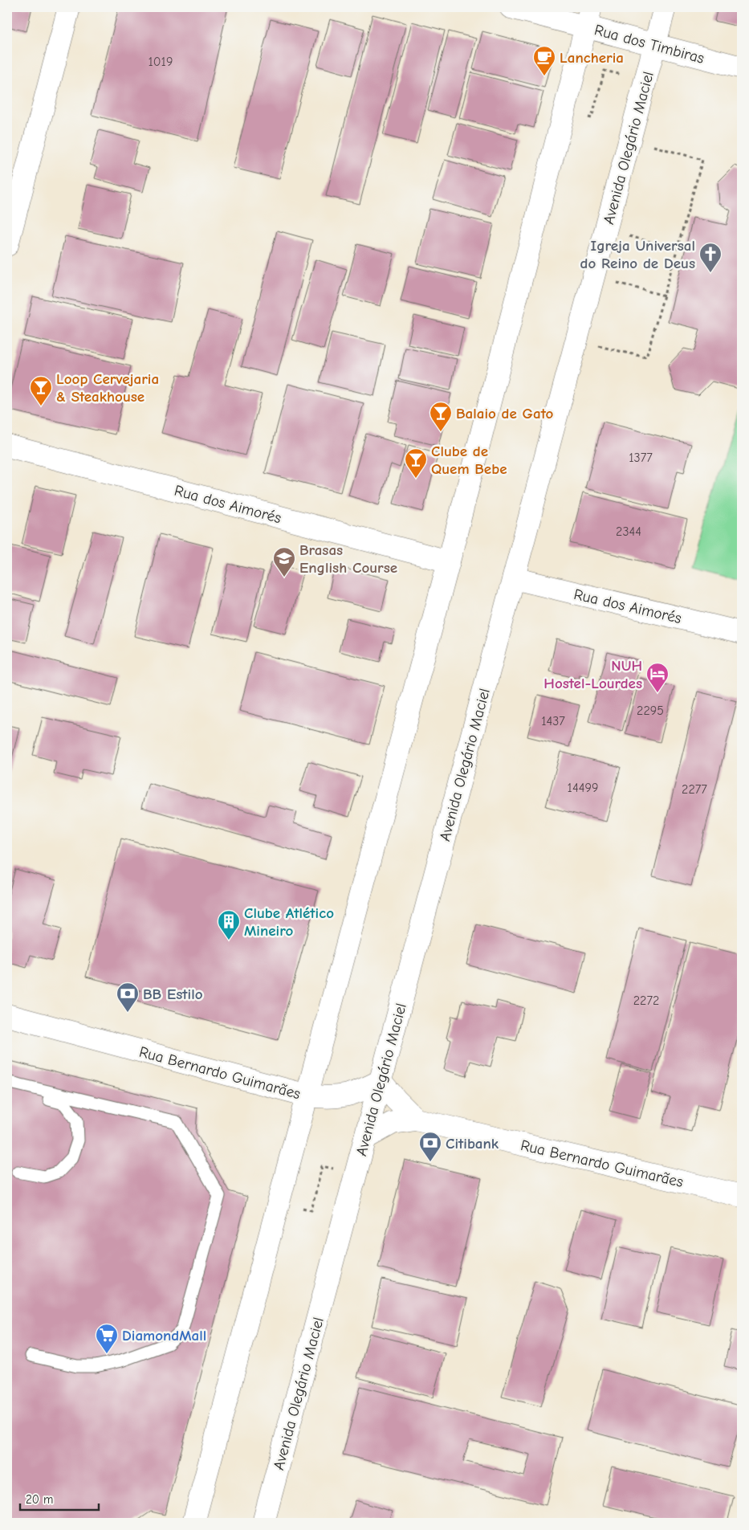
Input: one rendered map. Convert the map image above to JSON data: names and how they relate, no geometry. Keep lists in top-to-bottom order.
{
  "streets": {
    "main road": [
      "Rua dos Timbiras",
      "Avenida Olegário Maciel",
      "Rua dos Aimorés",
      "Rua Bernardo Guimarães"
    ]
  },
  "crossings": [
    ["Rua dos Timbiras", "Avenida Olegário Maciel"],
    ["Avenida Olegário Maciel", "Rua dos Aimorés"],
    ["Avenida Olegário Maciel", "Rua Bernardo Guimarães"]
  ],
  "places": {
    "cafe": ["Lancheria"],
    "church": ["Igreja Universal do Reino de Deus"],
    "bar": ["Loop Cervejaria & Steakhouse", "Balaio de Gato", "Clube de Quem Bebe"],
    "school or university": ["Brasas English Course"],
    "hotel": ["NUH Hostel-Lourdes"],
    "building": ["Clube Atlético Mineiro"],
    "bank": ["BB Estilo", "Citibank"],
    "supermarket": ["DiamondMall"]
  },
  "house_numbers": [
    "1019",
    "1377",
    "2344",
    "2295",
    "1437",
    "14499",
    "2277",
    "2272"
  ],
  "scale_bar": "20 m"
}
